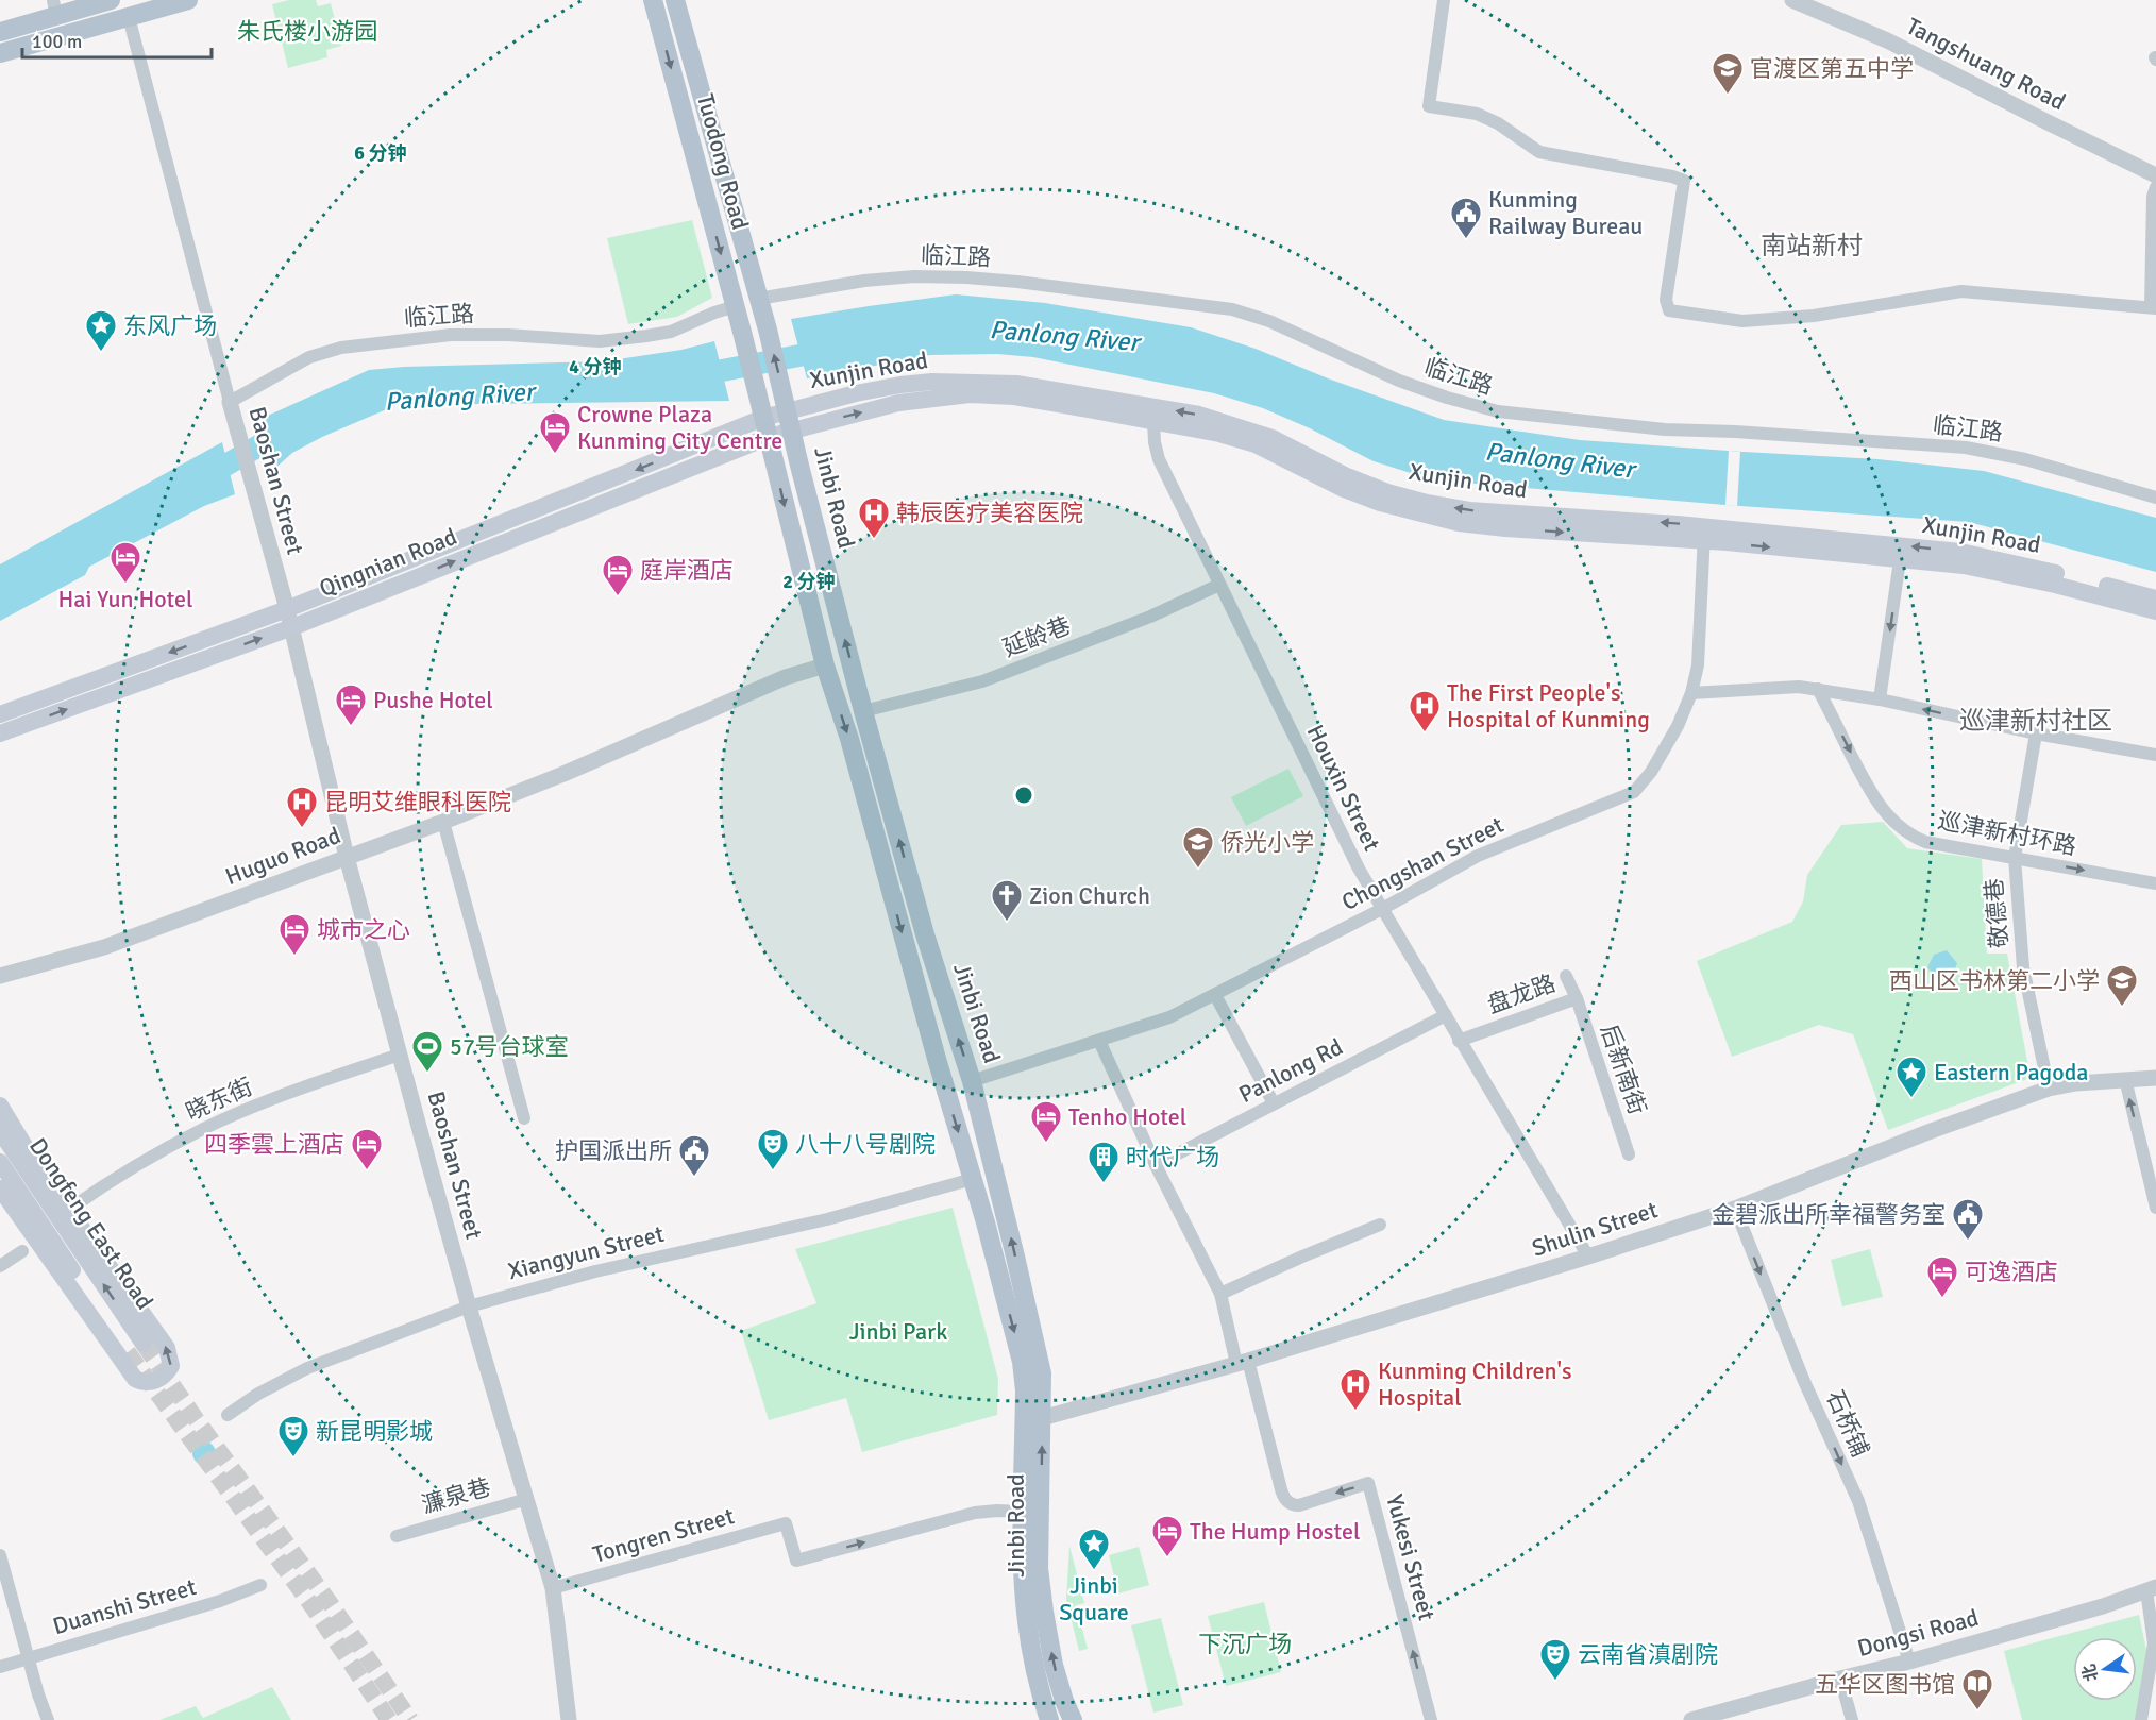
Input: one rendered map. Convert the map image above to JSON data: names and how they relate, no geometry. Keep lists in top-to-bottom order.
{
  "streets": {
    "main road": [
      "Tuodong Road",
      "Xunjin Road",
      "Jinbi Road",
      "Qingnian Road",
      "Dongfeng East Road"
    ],
    "street": [
      "Tangshuang Road",
      "临江路",
      "Baoshan Street",
      "延龄巷",
      "Houxin Street",
      "巡津新村环路",
      "Huguo Road",
      "Chongshan Street",
      "敬德巷",
      "盘龙路",
      "后新南街",
      "Panlong Rd",
      "晓东街",
      "Shulin Street",
      "Xiangyun Street",
      "石桥铺",
      "濂泉巷",
      "Tongren Street",
      "Yukesi Street",
      "Duanshi Street",
      "Dongsi Road"
    ]
  },
  "crossings": [
    ["Tuodong Road", "临江路"],
    ["Tuodong Road", "Jinbi Road"],
    ["临江路", "Baoshan Street"],
    ["Xunjin Road", "Jinbi Road"],
    ["Xunjin Road", "Qingnian Road"],
    ["Xunjin Road", "Houxin Street"],
    ["Xunjin Road", "Chongshan Street"],
    ["Baoshan Street", "Qingnian Road"],
    ["Baoshan Street", "Huguo Road"],
    ["Baoshan Street", "晓东街"],
    ["Baoshan Street", "Xiangyun Street"],
    ["Baoshan Street", "濂泉巷"],
    ["Baoshan Street", "Tongren Street"],
    ["Jinbi Road", "Qingnian Road"],
    ["Jinbi Road", "延龄巷"],
    ["Jinbi Road", "Huguo Road"],
    ["Jinbi Road", "Chongshan Street"],
    ["Jinbi Road", "Shulin Street"],
    ["Jinbi Road", "Xiangyun Street"],
    ["Jinbi Road", "Tongren Street"],
    ["延龄巷", "Houxin Street"],
    ["Houxin Street", "Chongshan Street"],
    ["Houxin Street", "盘龙路"],
    ["Houxin Street", "Panlong Rd"],
    ["Houxin Street", "Shulin Street"],
    ["巡津新村环路", "敬德巷"],
    ["敬德巷", "Shulin Street"],
    ["盘龙路", "后新南街"],
    ["Shulin Street", "石桥铺"],
    ["Shulin Street", "Yukesi Street"],
    ["石桥铺", "Dongsi Road"]
  ],
  "one_way": ["石桥铺", "Tongren Street", "Yukesi Street"],
  "districts": ["南站新村", "巡津新村社区"],
  "water": ["Panlong River"],
  "parks": ["朱氏楼小游园", "Jinbi Park", "下沉广场"],
  "places": {
    "school or university": ["官渡区第五中学", "侨光小学", "西山区书林第二小学"],
    "public building": ["Kunming Railway Bureau", "护国派出所", "金碧派出所幸福警务室"],
    "place": ["东风广场", "Eastern Pagoda", "Jinbi Square"],
    "hotel": [
      "Crowne Plaza Kunming City Centre",
      "Hai Yun Hotel",
      "庭岸酒店",
      "Pushe Hotel",
      "城市之心",
      "Tenho Hotel",
      "四季雲上酒店",
      "可逸酒店",
      "The Hump Hostel"
    ],
    "hospital": [
      "韩辰医疗美容医院",
      "The First People's Hospital of Kunming",
      "昆明艾维眼科医院",
      "Kunming Children's Hospital"
    ],
    "church": ["Zion Church"],
    "sports": ["57号台球室"],
    "theatre": ["八十八号剧院", "新昆明影城", "云南省滇剧院"],
    "building": ["时代广场"],
    "library": ["五华区图书馆"]
  },
  "scale_bar": "100 m",
  "north": "left",
  "rings": ["6 分钟", "4 分钟", "2 分钟"]
}
